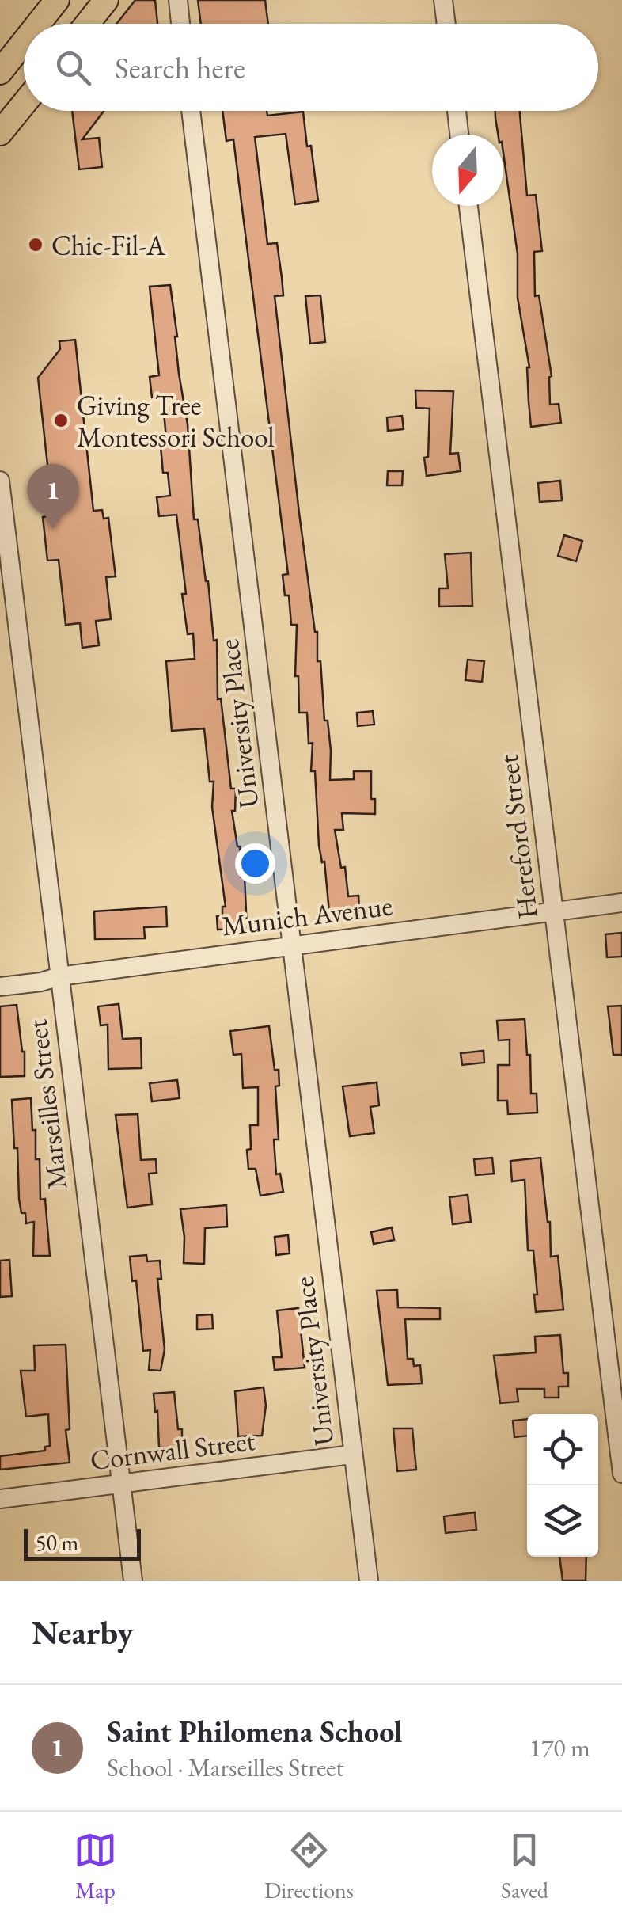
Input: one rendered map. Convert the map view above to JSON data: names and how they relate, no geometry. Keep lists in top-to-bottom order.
{
  "streets": {
    "street": [
      "University Place",
      "Hereford Street",
      "Munich Avenue",
      "Marseilles Street",
      "Cornwall Street"
    ]
  },
  "crossings": [
    ["University Place", "Munich Avenue"],
    ["University Place", "Cornwall Street"],
    ["Hereford Street", "Munich Avenue"],
    ["Munich Avenue", "Marseilles Street"],
    ["Marseilles Street", "Cornwall Street"]
  ],
  "places": ["Chic-Fil-A", "Giving Tree Montessori School"],
  "scale_bar": "50 m",
  "north": "bottom",
  "page": {
    "search": "Search here",
    "pins": "1",
    "scale": "50 m",
    "heading": "Nearby",
    "list": [
      {
        "mark": "1",
        "name": "Saint Philomena School",
        "note": "School · Marseilles Street",
        "value": "170 m"
      }
    ],
    "nav": ["Map", "Directions", "Saved"]
  }
}
